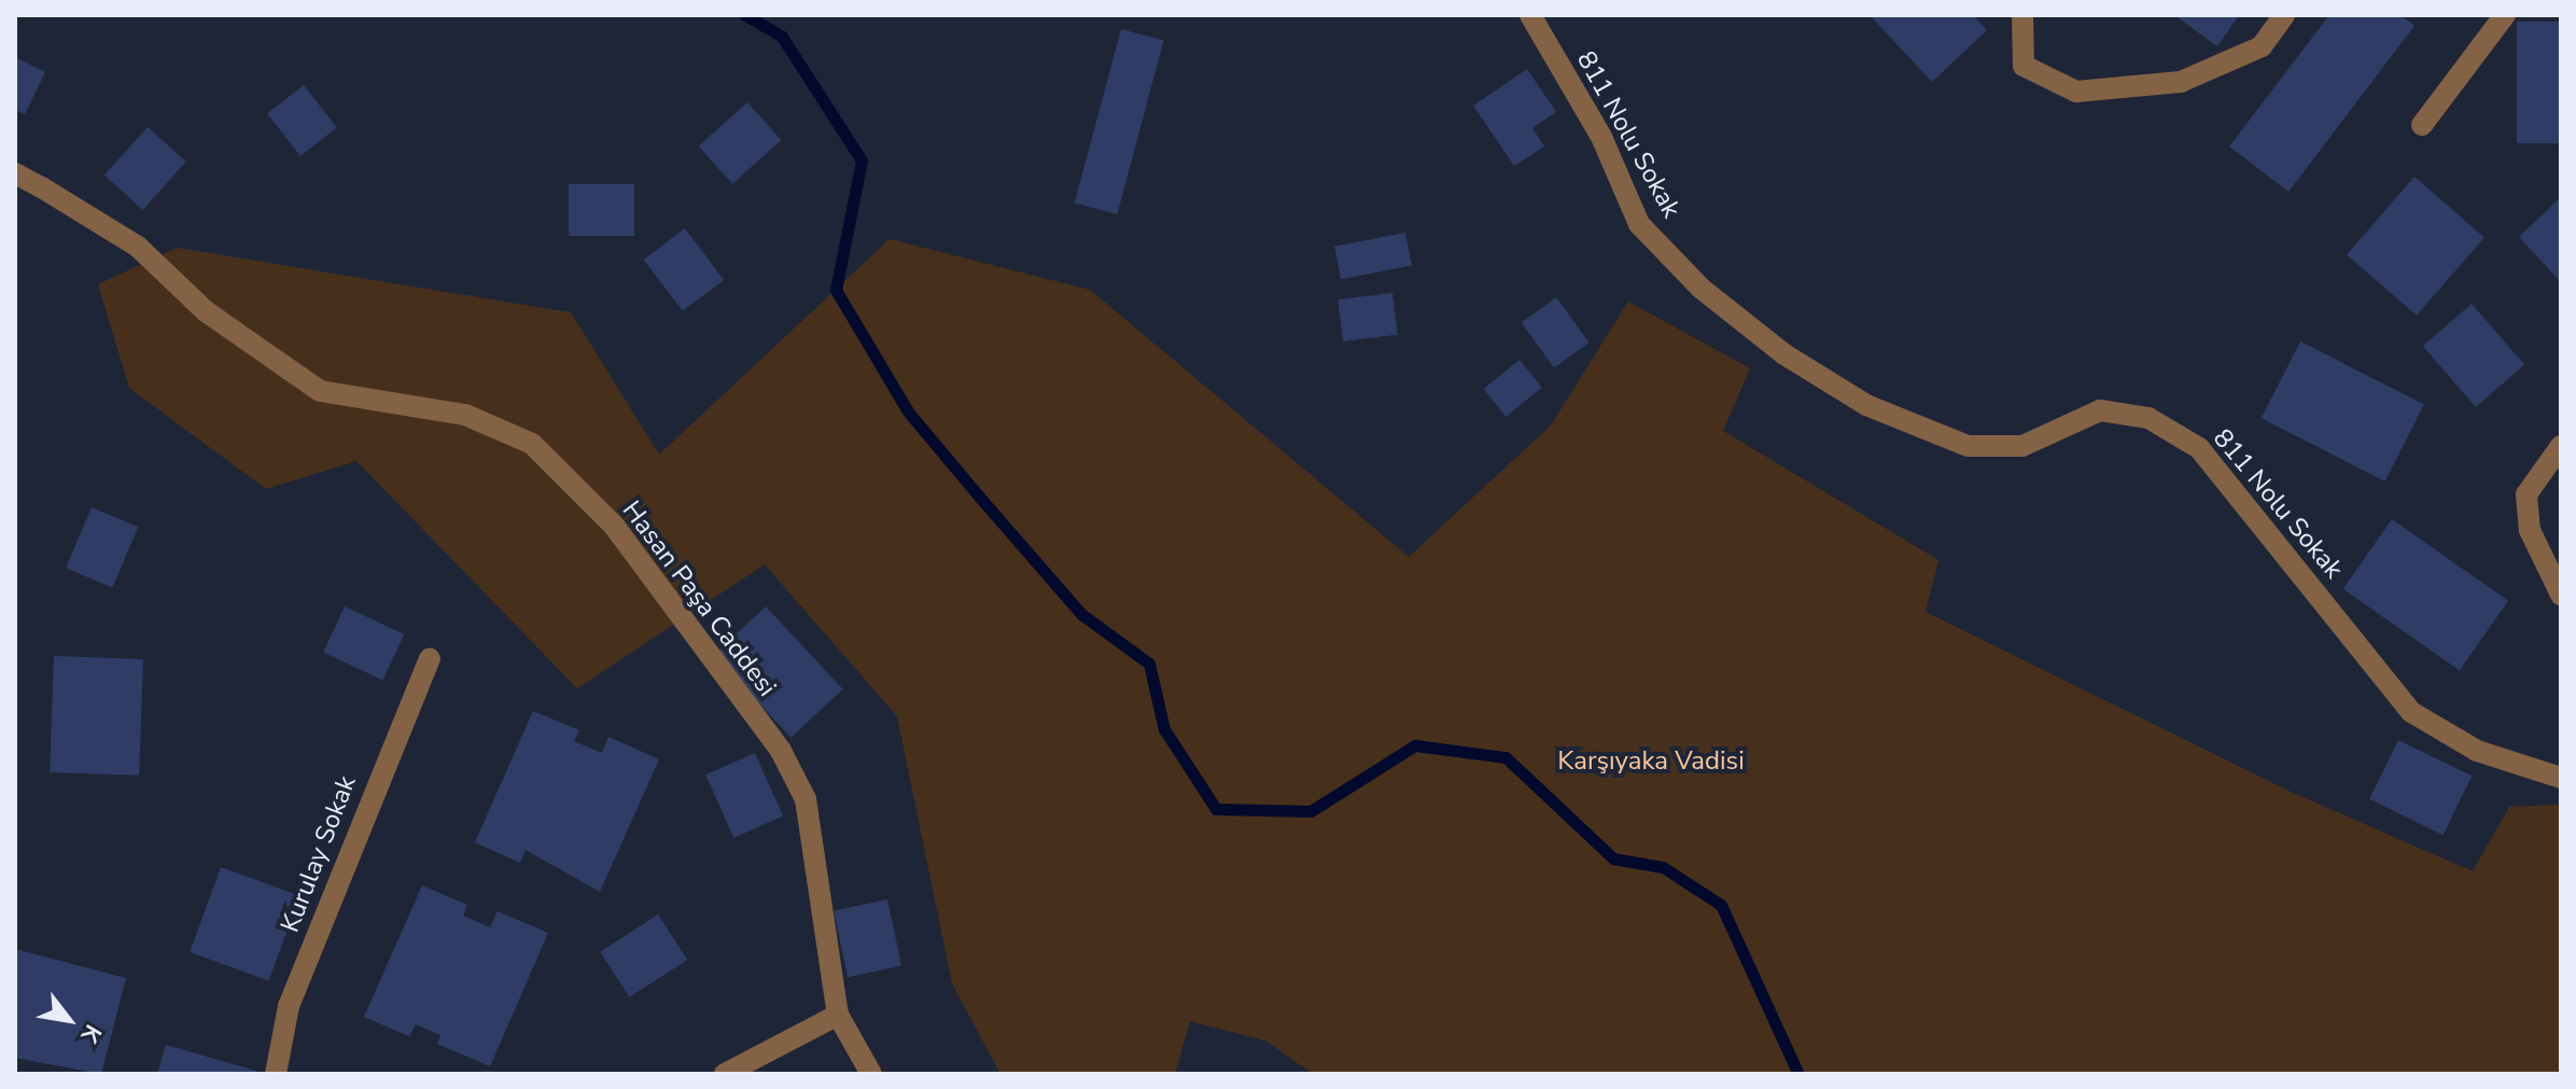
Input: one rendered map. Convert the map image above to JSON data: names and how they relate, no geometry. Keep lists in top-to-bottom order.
{
  "streets": {
    "street": ["811 Nolu Sokak", "Hasan Paşa Caddesi", "Kurulay Sokak"]
  },
  "parks": ["Karşıyaka Vadisi"],
  "north": "bottom right"
}
